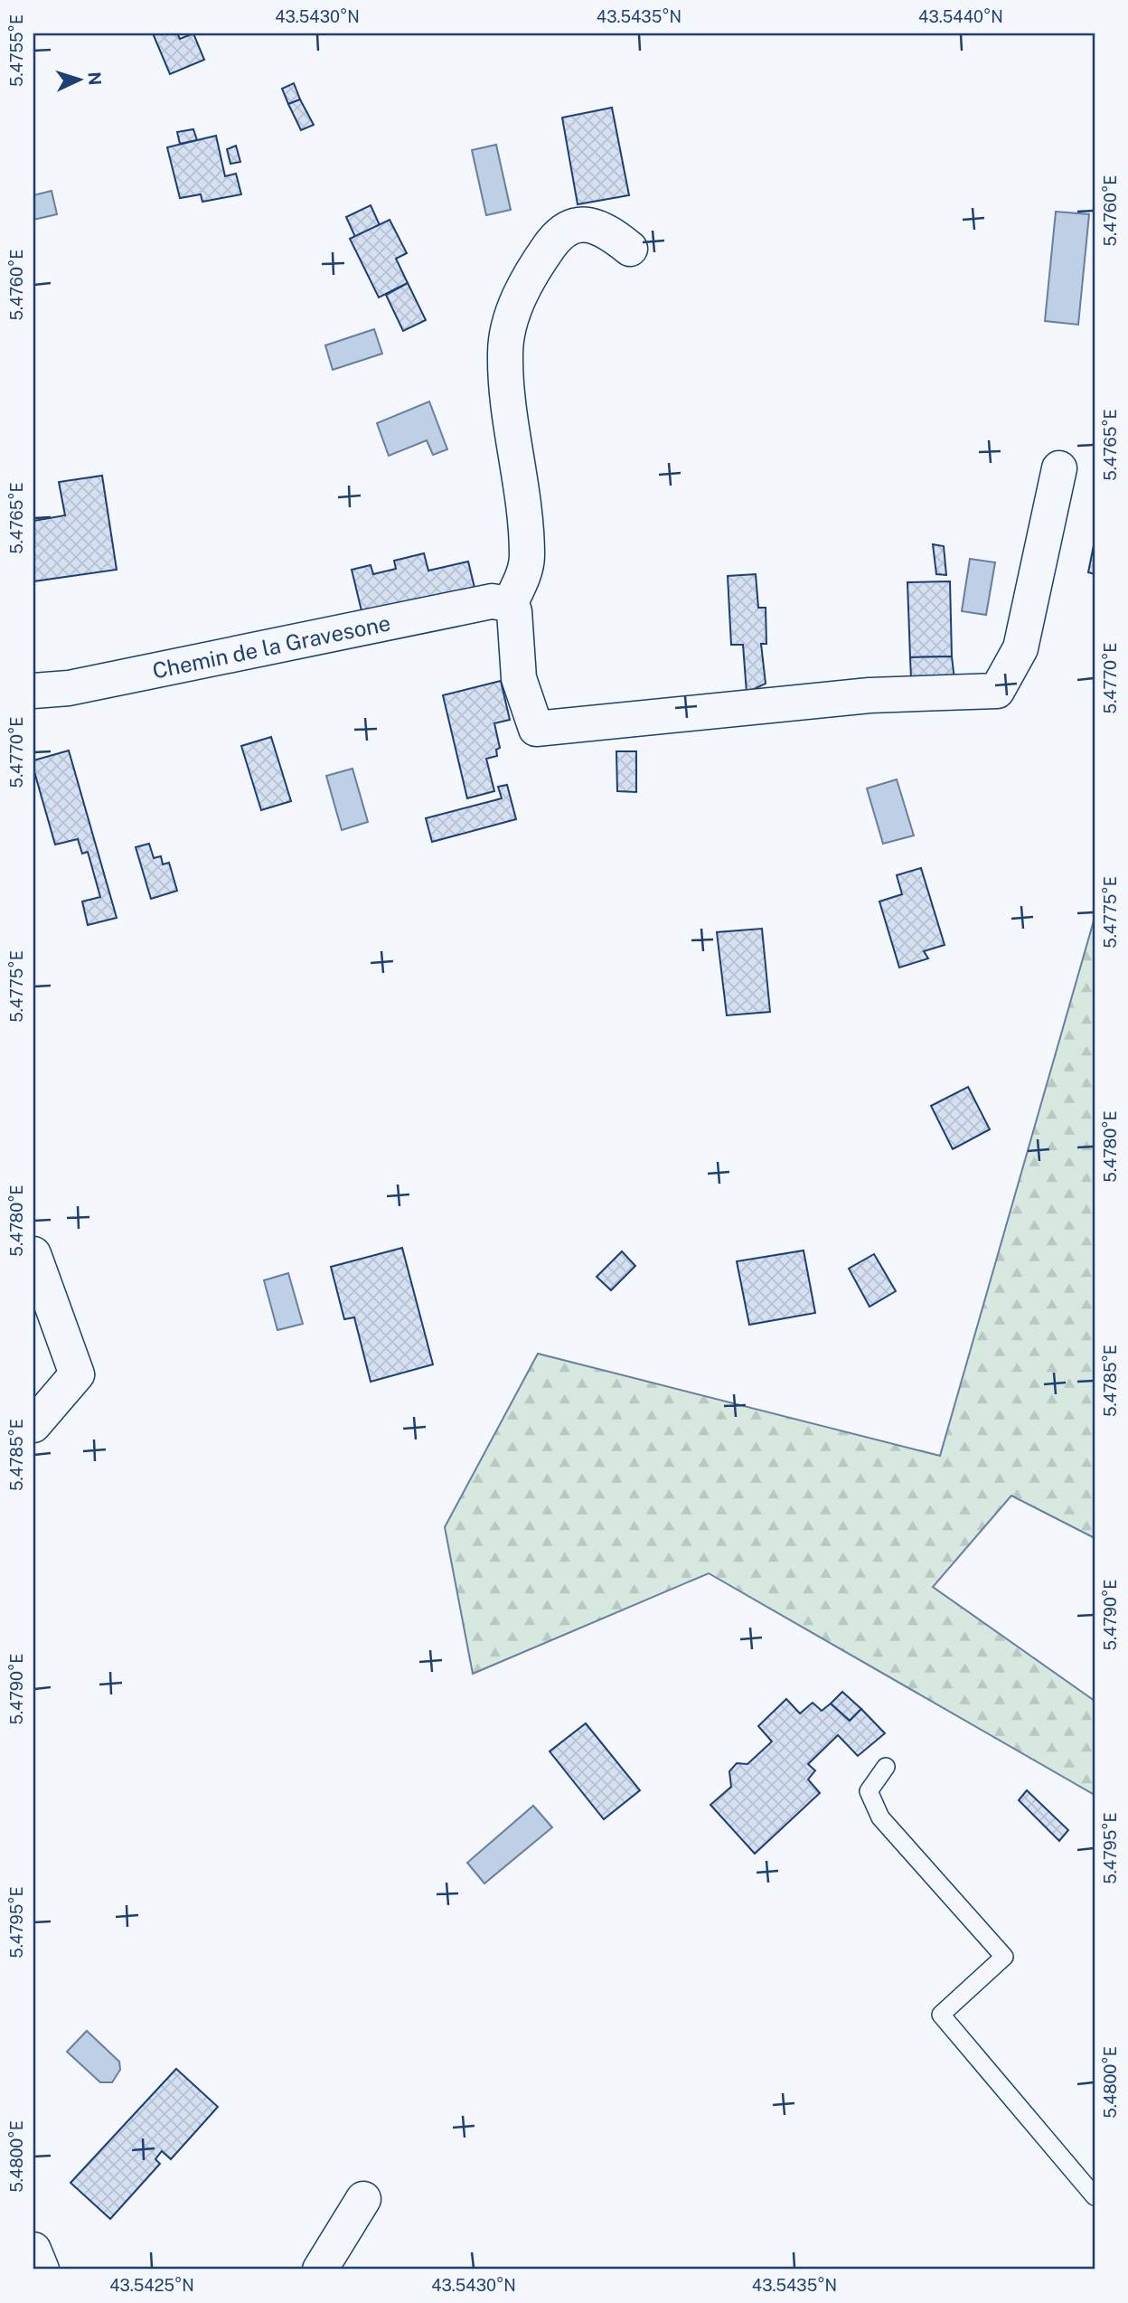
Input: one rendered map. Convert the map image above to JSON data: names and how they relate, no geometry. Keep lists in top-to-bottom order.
{
  "streets": {
    "street": ["Chemin de la Gravesone"]
  },
  "north": "right",
  "coordinates": [
    "43.5430°N",
    "43.5435°N",
    "43.5440°N",
    "5.4755°E",
    "5.4760°E",
    "5.4765°E",
    "5.4770°E",
    "5.4775°E",
    "5.4780°E",
    "5.4785°E",
    "5.4790°E",
    "5.4795°E",
    "5.4800°E",
    "43.5425°N"
  ]
}
